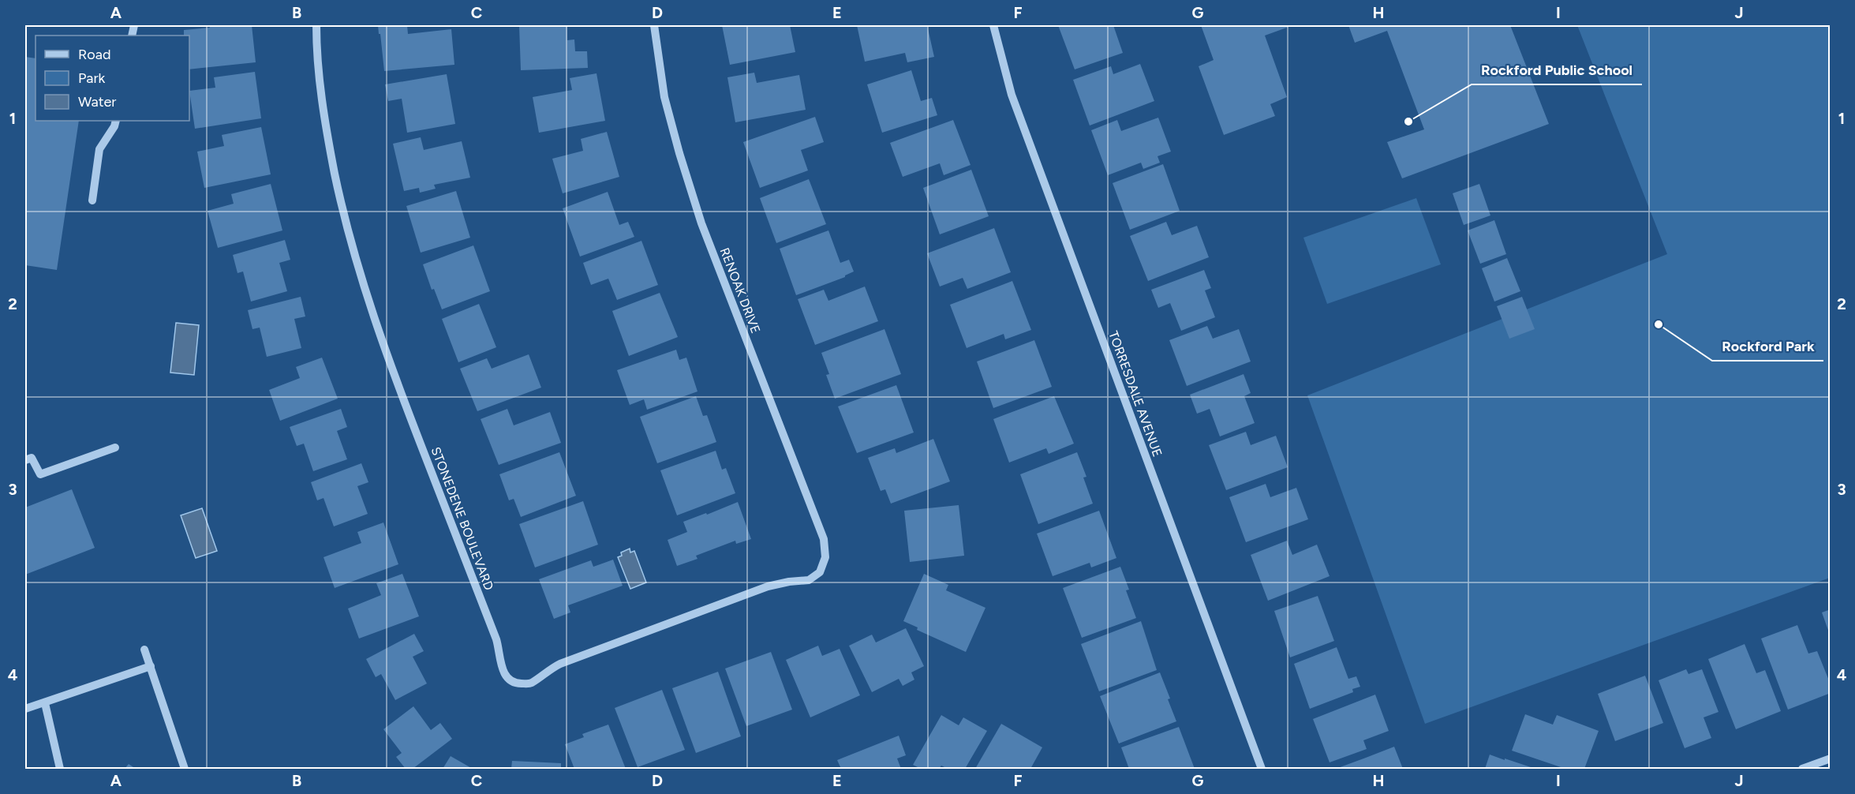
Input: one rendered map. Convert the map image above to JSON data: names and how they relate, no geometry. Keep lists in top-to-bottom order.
{
  "streets": {
    "street": ["RENOAK DRIVE", "TORRESDALE AVENUE", "STONEDENE BOULEVARD"]
  },
  "crossings": [
    ["RENOAK DRIVE", "STONEDENE BOULEVARD"]
  ],
  "places": ["Rockford Public School", "Rockford Park"],
  "legend": ["Road", "Park", "Water"],
  "grid": {
    "columns": [
      "A",
      "B",
      "C",
      "D",
      "E",
      "F",
      "G",
      "H",
      "I",
      "J"
    ],
    "rows": [
      "1",
      "2",
      "3",
      "4"
    ]
  }
}
